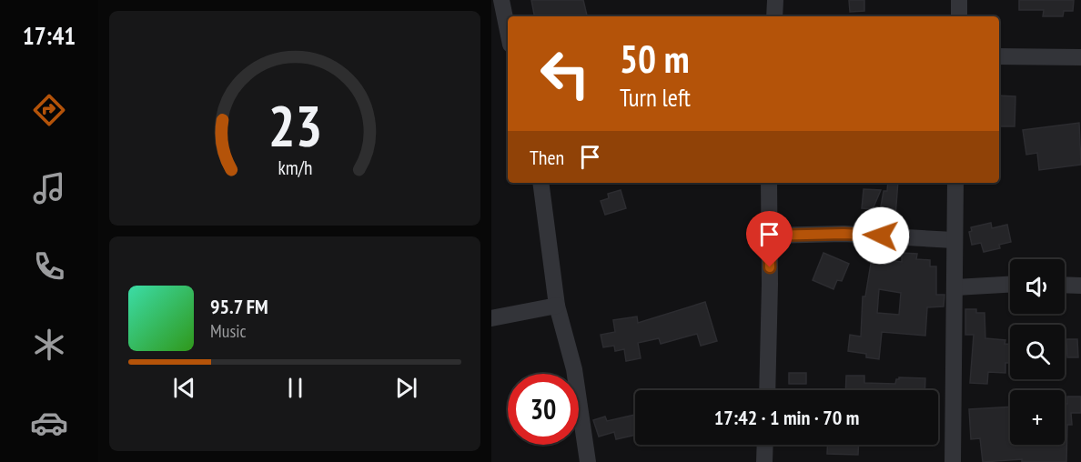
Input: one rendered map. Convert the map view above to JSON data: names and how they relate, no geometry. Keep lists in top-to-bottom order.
{
  "page": {
    "tabs": "17:41",
    "turn": ["50 m", "Turn left"],
    "then": "Then",
    "map_buttons": "+",
    "song": ["95.7 FM", "Music"],
    "limit": "30",
    "trip": "17:42 · 1 min · 70 m",
    "gauge": ["23", "km/h"]
  }
}
